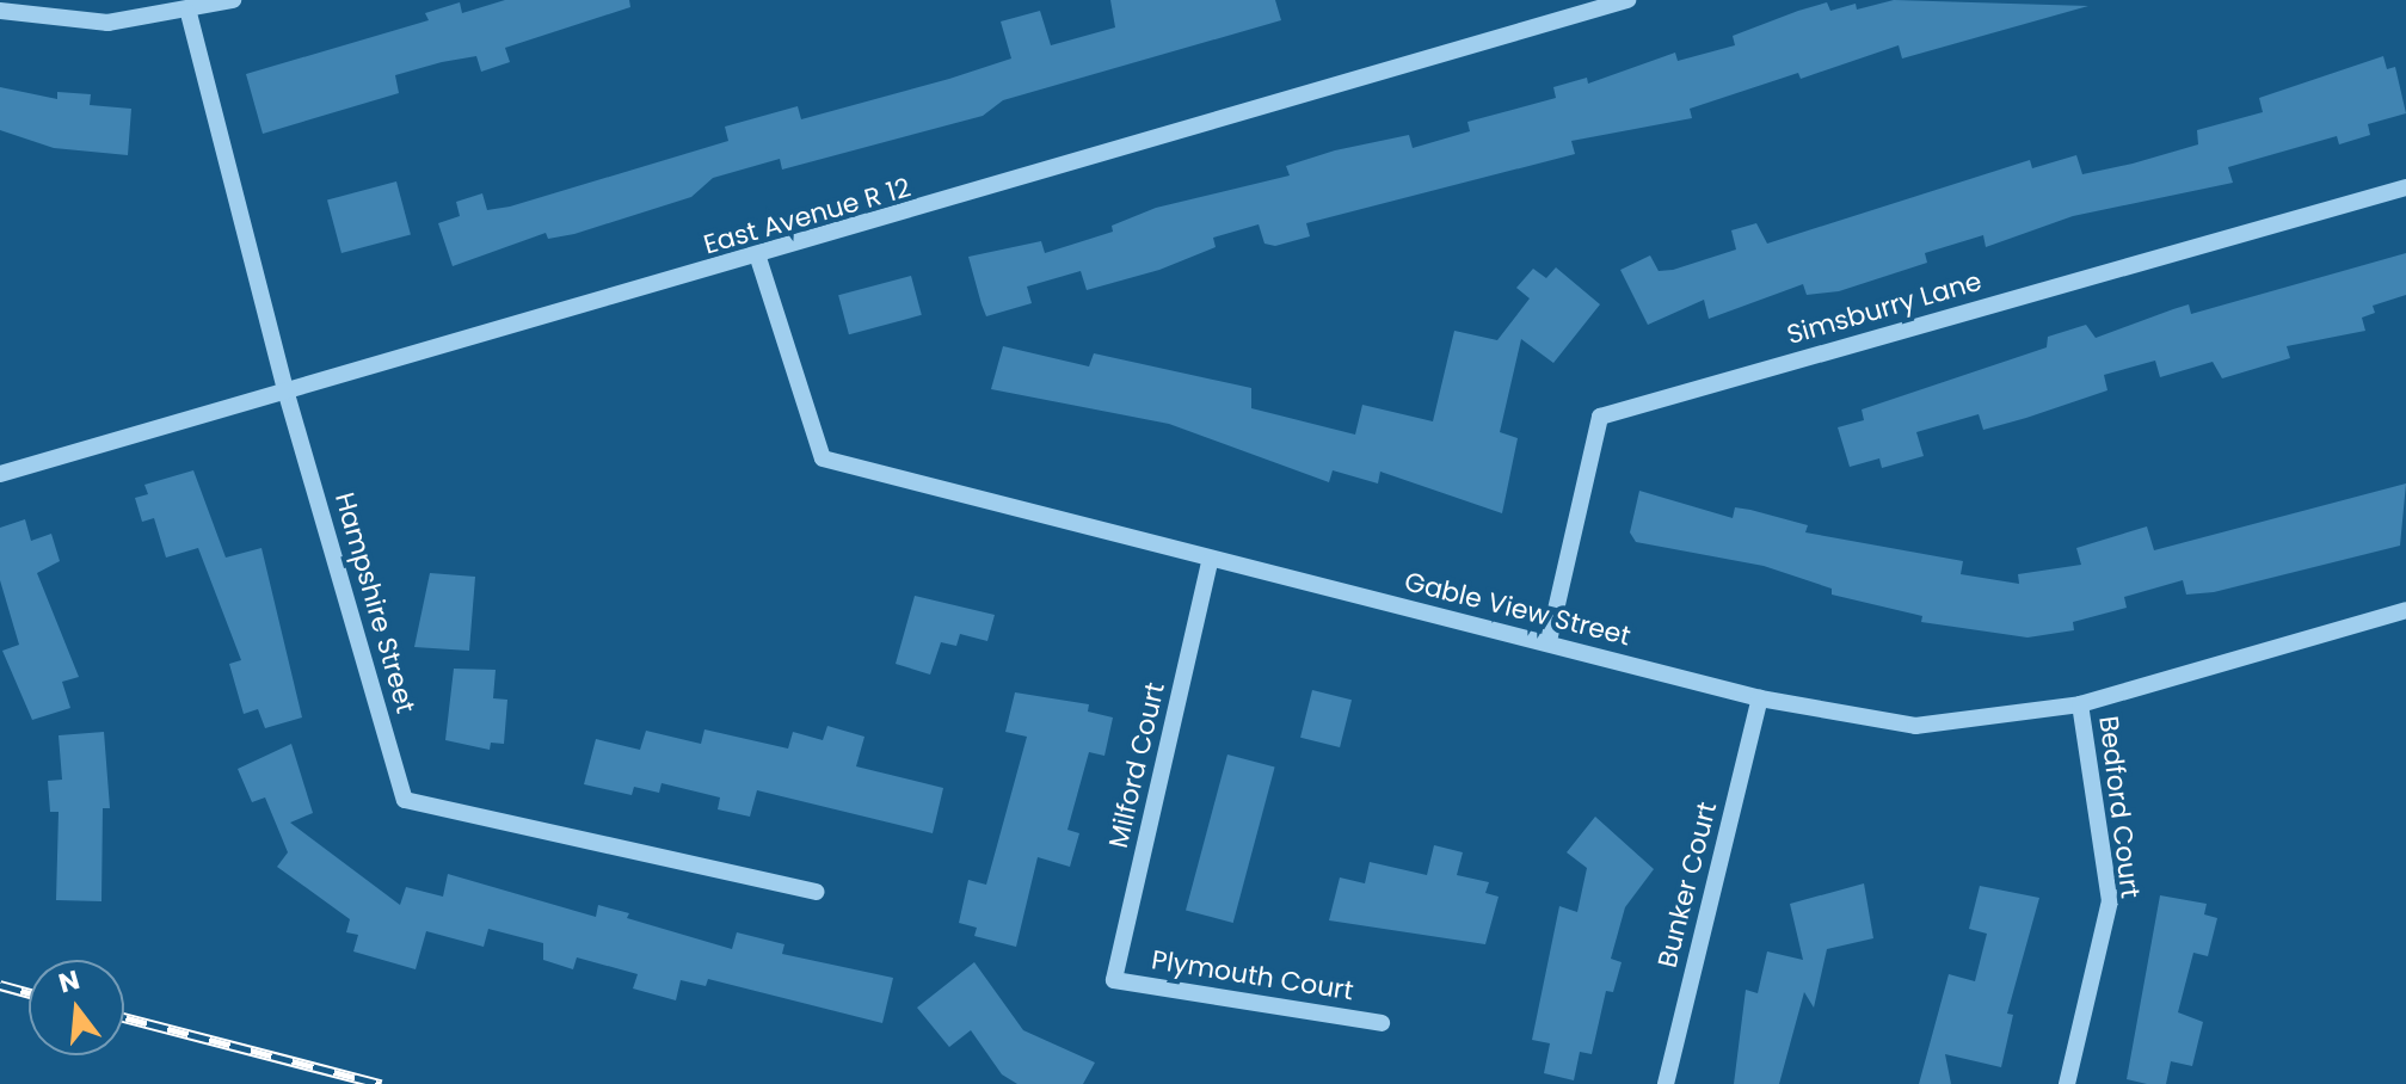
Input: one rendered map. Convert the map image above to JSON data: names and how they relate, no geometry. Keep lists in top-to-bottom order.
{
  "streets": {
    "street": [
      "East Avenue R 12",
      "Simsburry Lane",
      "Hampshire Street",
      "Gable View Street",
      "Milford Court",
      "Bedford Court",
      "Bunker Court",
      "Plymouth Court"
    ]
  },
  "crossings": [
    ["East Avenue R 12", "Hampshire Street"],
    ["East Avenue R 12", "Gable View Street"],
    ["Simsburry Lane", "Gable View Street"],
    ["Gable View Street", "Milford Court"],
    ["Gable View Street", "Bedford Court"],
    ["Gable View Street", "Bunker Court"],
    ["Milford Court", "Plymouth Court"]
  ],
  "north": "top"
}
